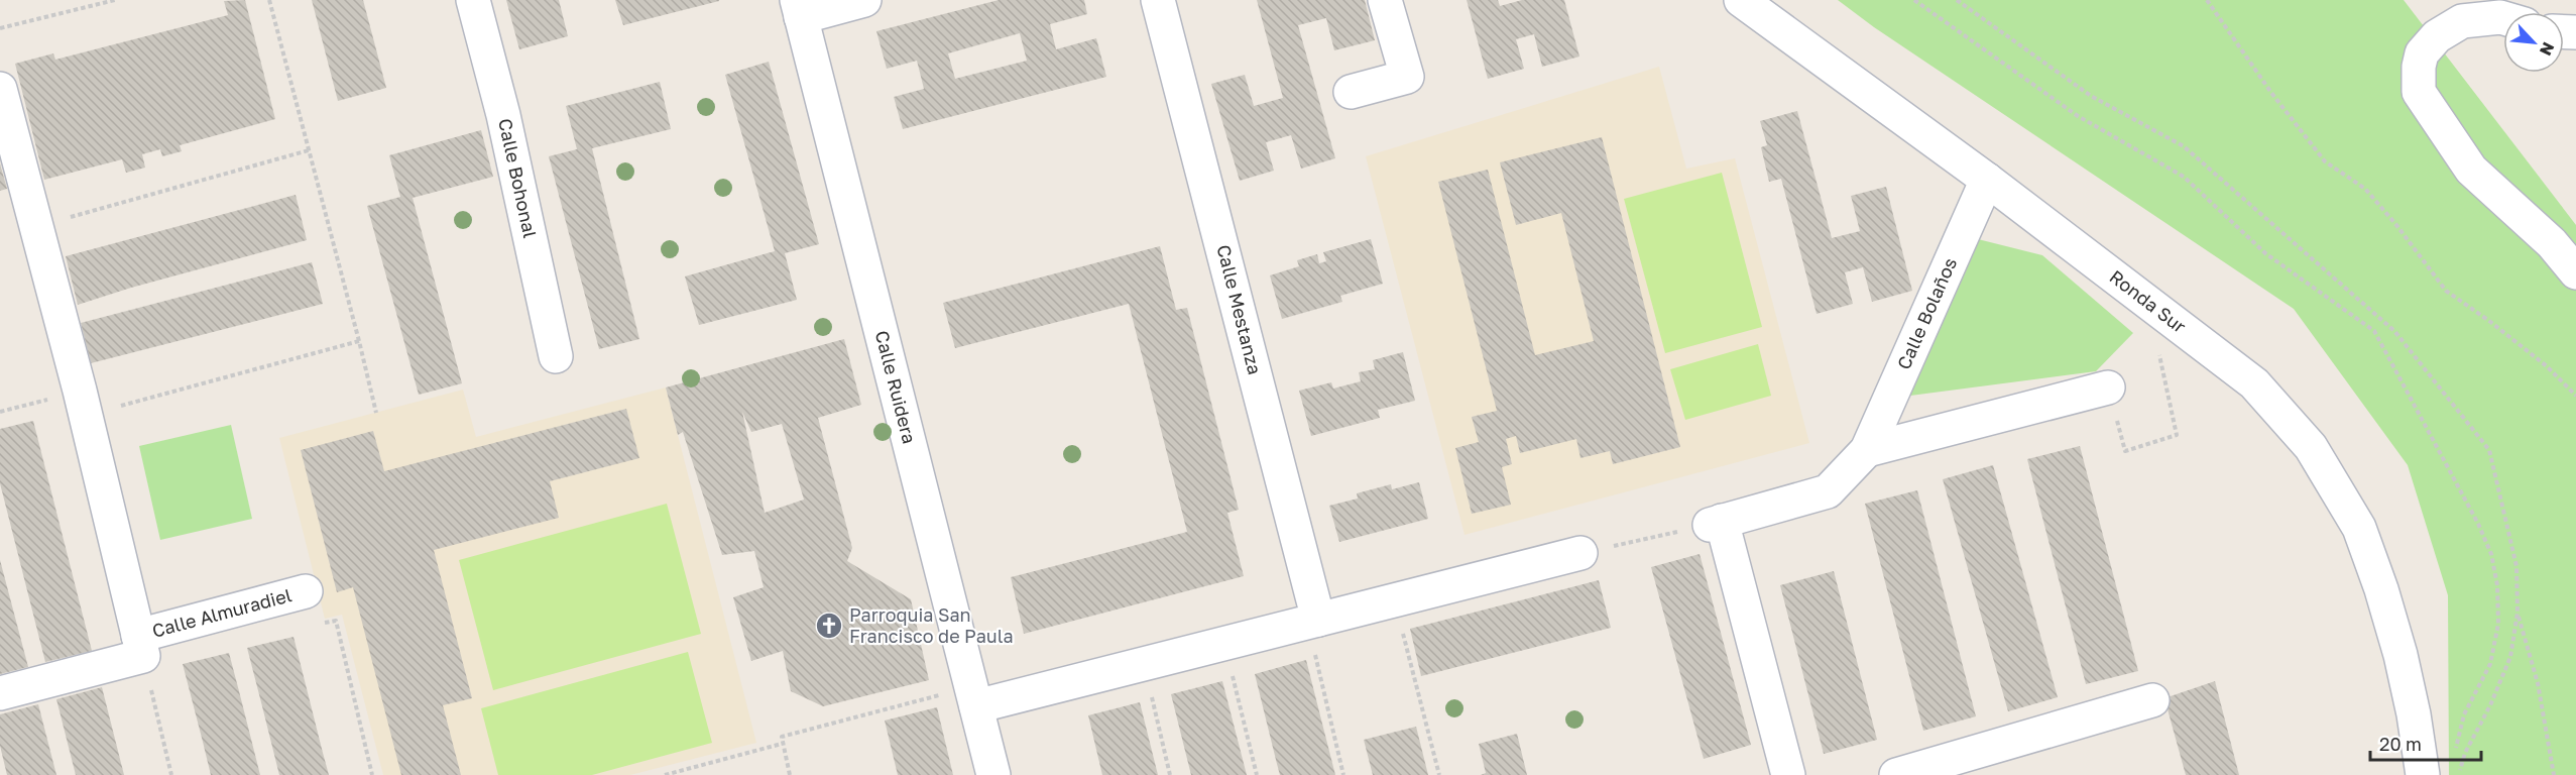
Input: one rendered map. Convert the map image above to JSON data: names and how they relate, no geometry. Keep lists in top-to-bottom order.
{
  "streets": {
    "street": [
      "Calle Bohonal",
      "Ronda Sur",
      "Calle Mestanza",
      "Calle Bolaños",
      "Calle Ruidera",
      "Calle Almuradiel"
    ]
  },
  "crossings": [
    ["Ronda Sur", "Calle Bolaños"]
  ],
  "places": {
    "church": ["Parroquia San Francisco de Paula"]
  },
  "scale_bar": "20 m",
  "north": "bottom right"
}
